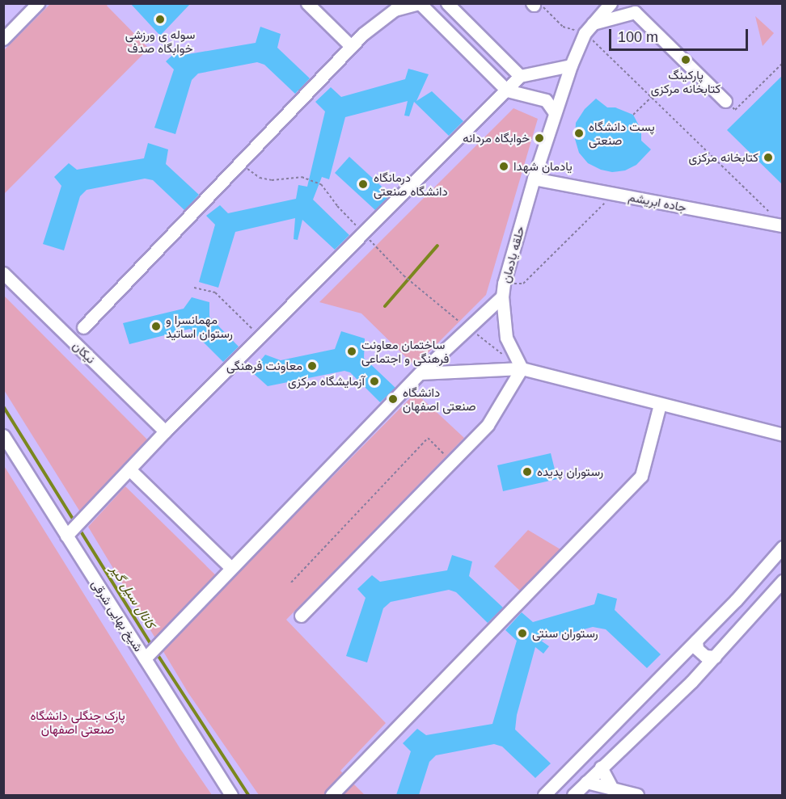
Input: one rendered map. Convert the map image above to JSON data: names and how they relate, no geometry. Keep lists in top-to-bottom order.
{
  "streets": {
    "street": [
      "جاده ابریشم",
      "حلقه یادمان",
      "نیکان",
      "شیخ بهایی شرقی"
    ]
  },
  "crossings": [
    ["جاده ابریشم", "حلقه یادمان"]
  ],
  "water": ["کانال سیل گیر"],
  "parks": ["پارک جنگلی دانشگاه صنعتی اصفهان"],
  "places": [
    "سوله ی ورزشی خوابگاه صدف",
    "پارکینگ کتابخانه مرکزی",
    "پست دانشگاه صنعتی",
    "خوابگاه مردانه",
    "کتابخانه مرکزی",
    "یادمان شهدا",
    "درمانگاه دانشگاه صنعتی",
    "مهمانسرا و رستوان اساتید",
    "ساختمان معاونت فرهنگی و اجتماعی",
    "معاونت فرهنگی",
    "آزمایشگاه مرکزی",
    "دانشگاه صنعتی اصفهان",
    "رستوران پدیده",
    "رستوران سنتی"
  ],
  "scale_bar": "100 m"
}
